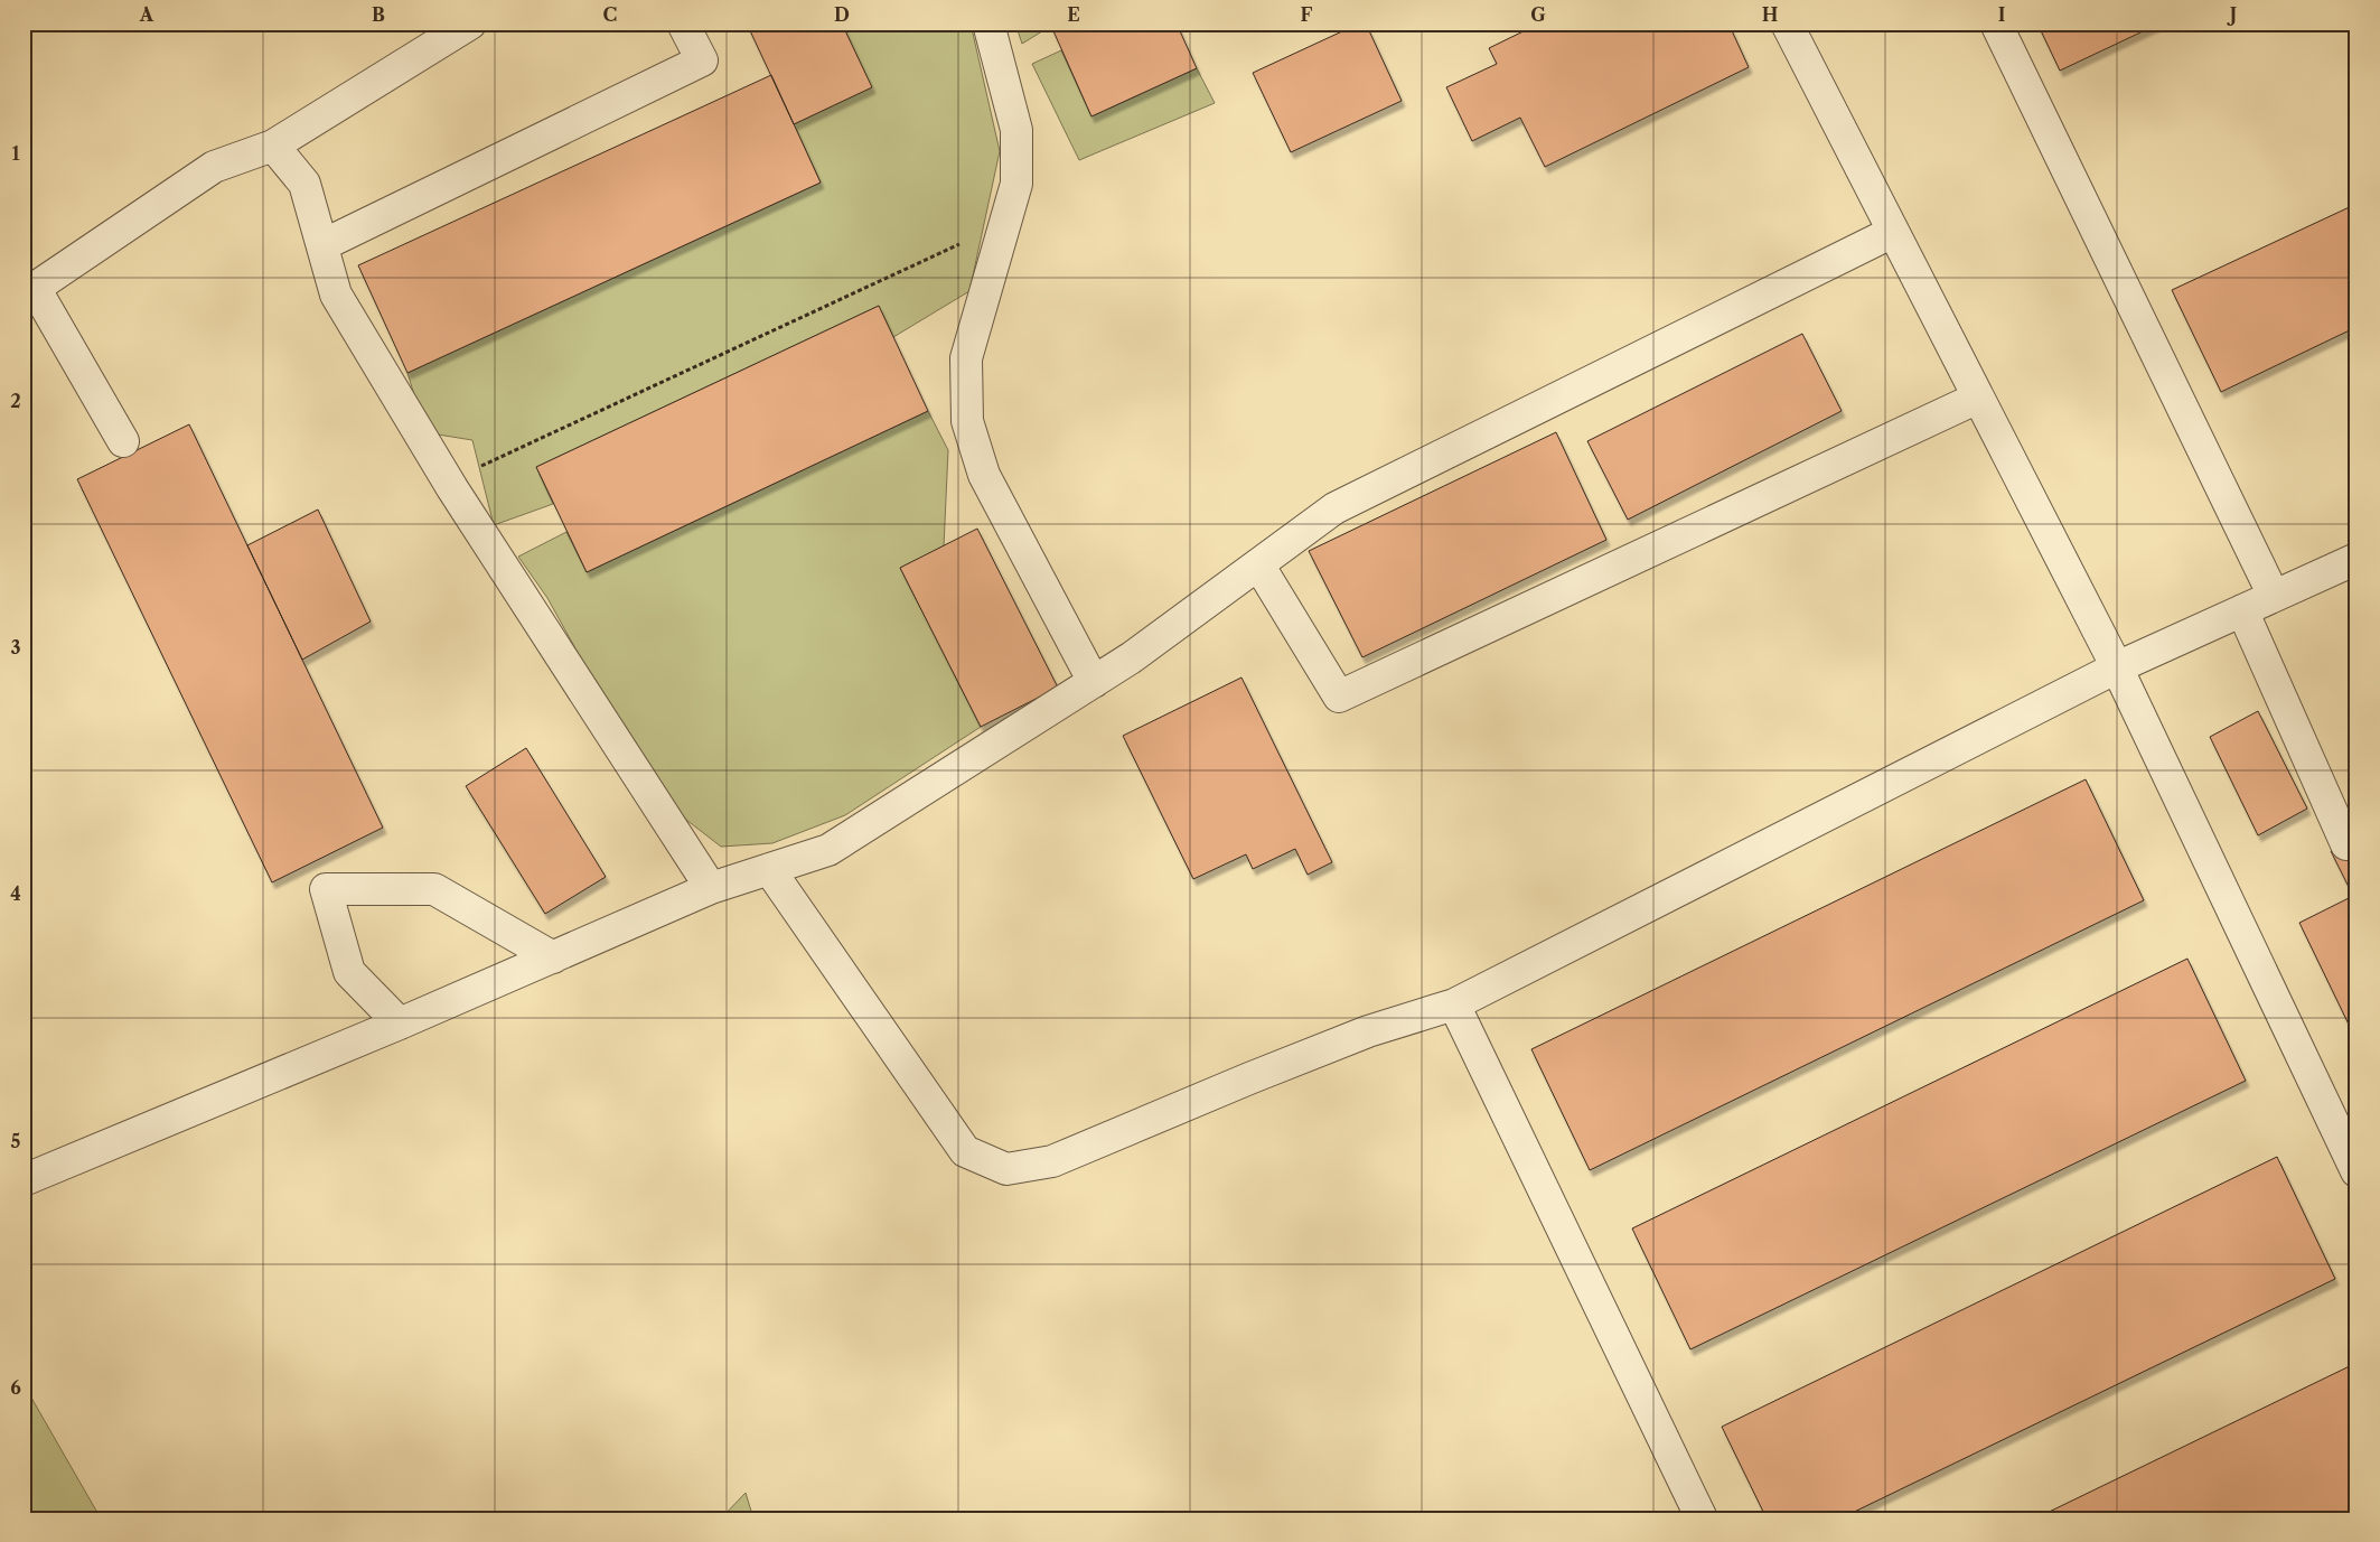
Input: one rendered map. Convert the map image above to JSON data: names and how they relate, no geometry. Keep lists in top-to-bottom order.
{
  "grid": {
    "columns": [
      "A",
      "B",
      "C",
      "D",
      "E",
      "F",
      "G",
      "H",
      "I",
      "J"
    ],
    "rows": [
      "1",
      "2",
      "3",
      "4",
      "5",
      "6"
    ]
  }
}
